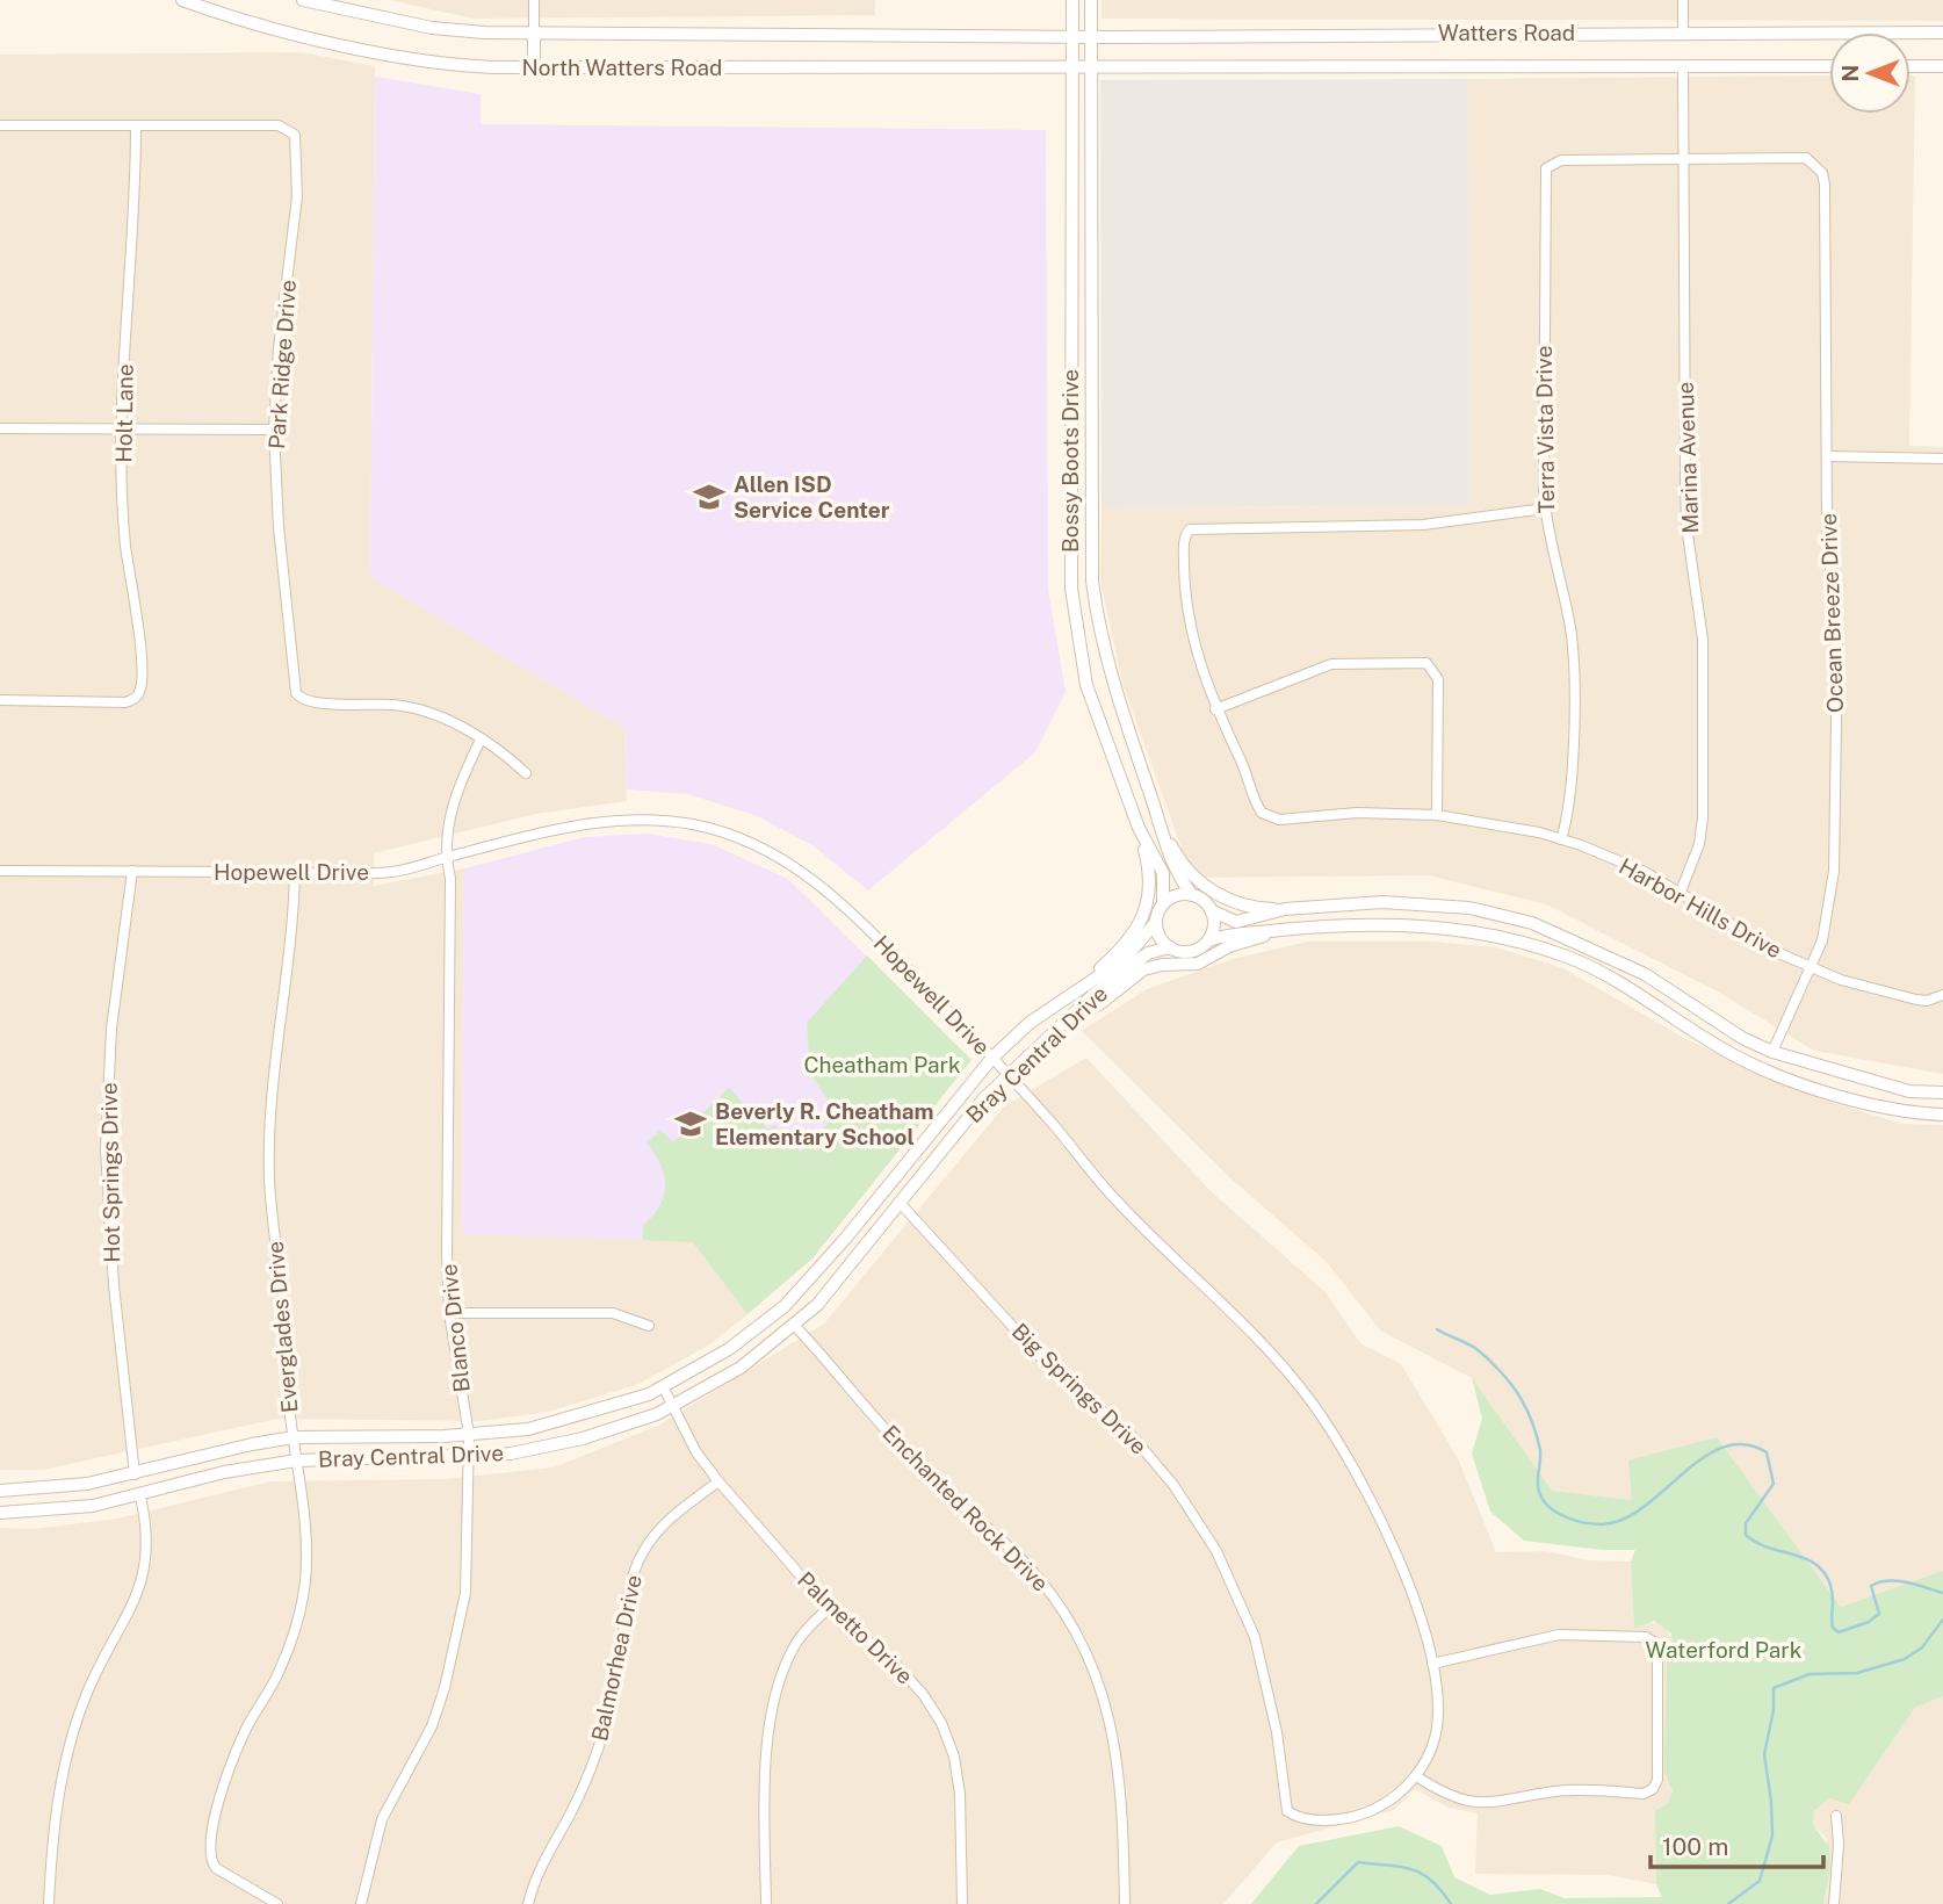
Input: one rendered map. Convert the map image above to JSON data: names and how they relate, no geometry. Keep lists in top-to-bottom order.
{
  "streets": {
    "street": [
      "Watters Road",
      "North Watters Road",
      "Park Ridge Drive",
      "Holt Lane",
      "Terra Vista Drive",
      "Marina Avenue",
      "Bossy Boots Drive",
      "Ocean Breeze Drive",
      "Hopewell Drive",
      "Harbor Hills Drive",
      "Bray Central Drive",
      "Hot Springs Drive",
      "Everglades Drive",
      "Blanco Drive",
      "Big Springs Drive",
      "Enchanted Rock Drive",
      "Palmetto Drive",
      "Balmorhea Drive"
    ]
  },
  "crossings": [
    ["Watters Road", "North Watters Road"],
    ["Watters Road", "Marina Avenue"],
    ["Watters Road", "Bossy Boots Drive"],
    ["North Watters Road", "Bossy Boots Drive"],
    ["Park Ridge Drive", "Holt Lane"],
    ["Park Ridge Drive", "Blanco Drive"],
    ["Terra Vista Drive", "Marina Avenue"],
    ["Terra Vista Drive", "Ocean Breeze Drive"],
    ["Terra Vista Drive", "Harbor Hills Drive"],
    ["Marina Avenue", "Ocean Breeze Drive"],
    ["Marina Avenue", "Harbor Hills Drive"],
    ["Bossy Boots Drive", "Bray Central Drive"],
    ["Ocean Breeze Drive", "Harbor Hills Drive"],
    ["Hopewell Drive", "Bray Central Drive"],
    ["Hopewell Drive", "Hot Springs Drive"],
    ["Hopewell Drive", "Everglades Drive"],
    ["Hopewell Drive", "Blanco Drive"],
    ["Hopewell Drive", "Big Springs Drive"],
    ["Bray Central Drive", "Hot Springs Drive"],
    ["Bray Central Drive", "Everglades Drive"],
    ["Bray Central Drive", "Blanco Drive"],
    ["Bray Central Drive", "Big Springs Drive"],
    ["Bray Central Drive", "Enchanted Rock Drive"],
    ["Bray Central Drive", "Palmetto Drive"],
    ["Palmetto Drive", "Balmorhea Drive"]
  ],
  "parks": ["Cheatham Park", "Waterford Park"],
  "places": {
    "school or university": ["Allen ISD Service Center", "Beverly R. Cheatham Elementary School"]
  },
  "scale_bar": "100 m",
  "north": "left"
}
